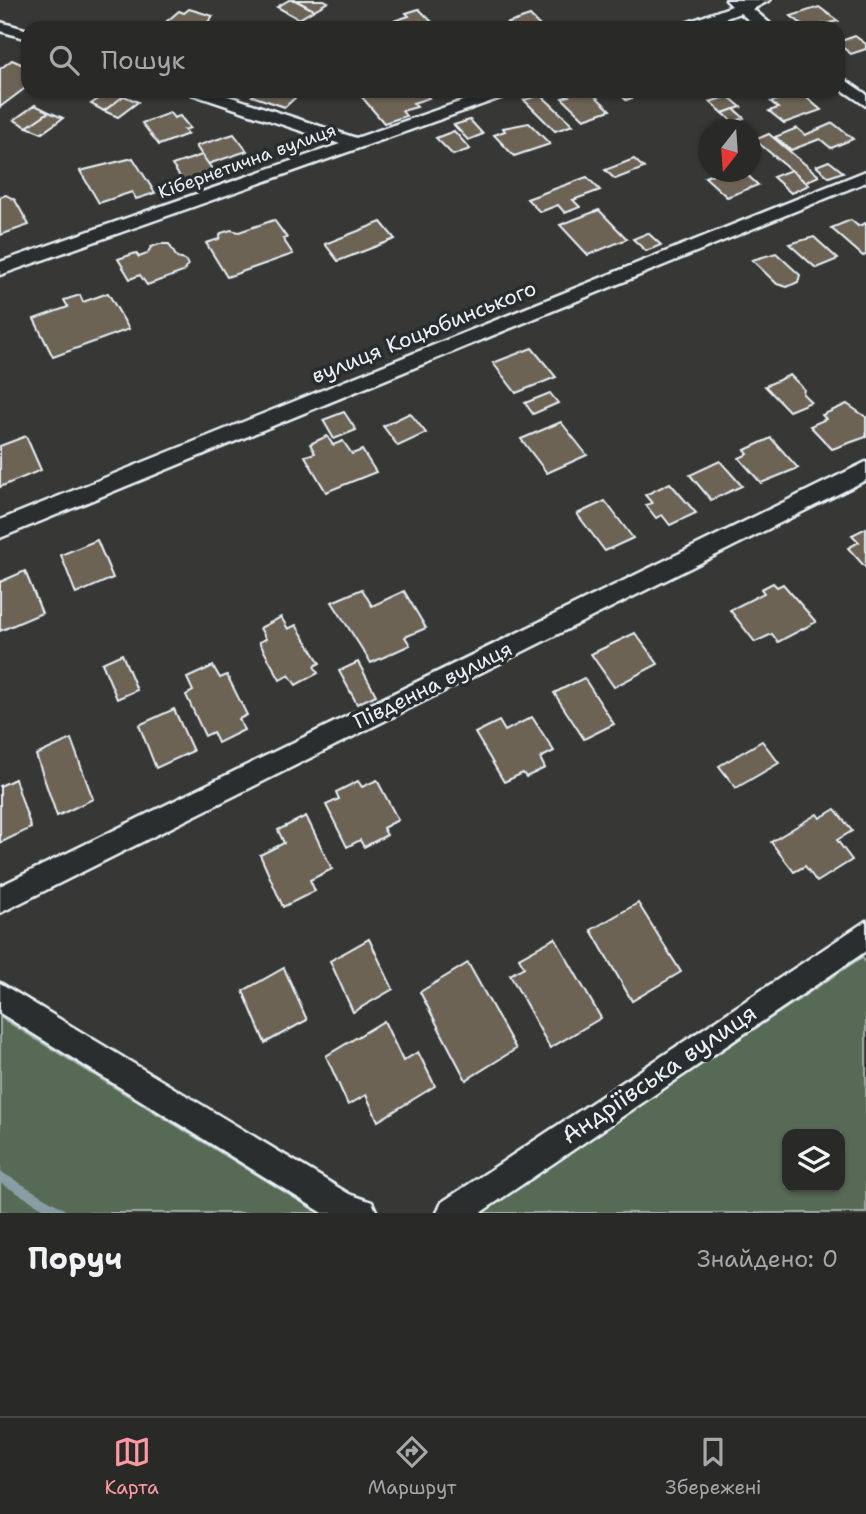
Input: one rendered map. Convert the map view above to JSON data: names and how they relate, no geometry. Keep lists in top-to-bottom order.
{
  "streets": {
    "street": [
      "Кібернетична вулиця",
      "вулиця Коцюбинського",
      "Південна вулиця",
      "Андріївська вулиця"
    ]
  },
  "north": "bottom",
  "page": {
    "search": "Пошук",
    "heading": ["Поруч", "Знайдено: 0"],
    "nav": ["Карта", "Маршрут", "Збережені"]
  }
}
